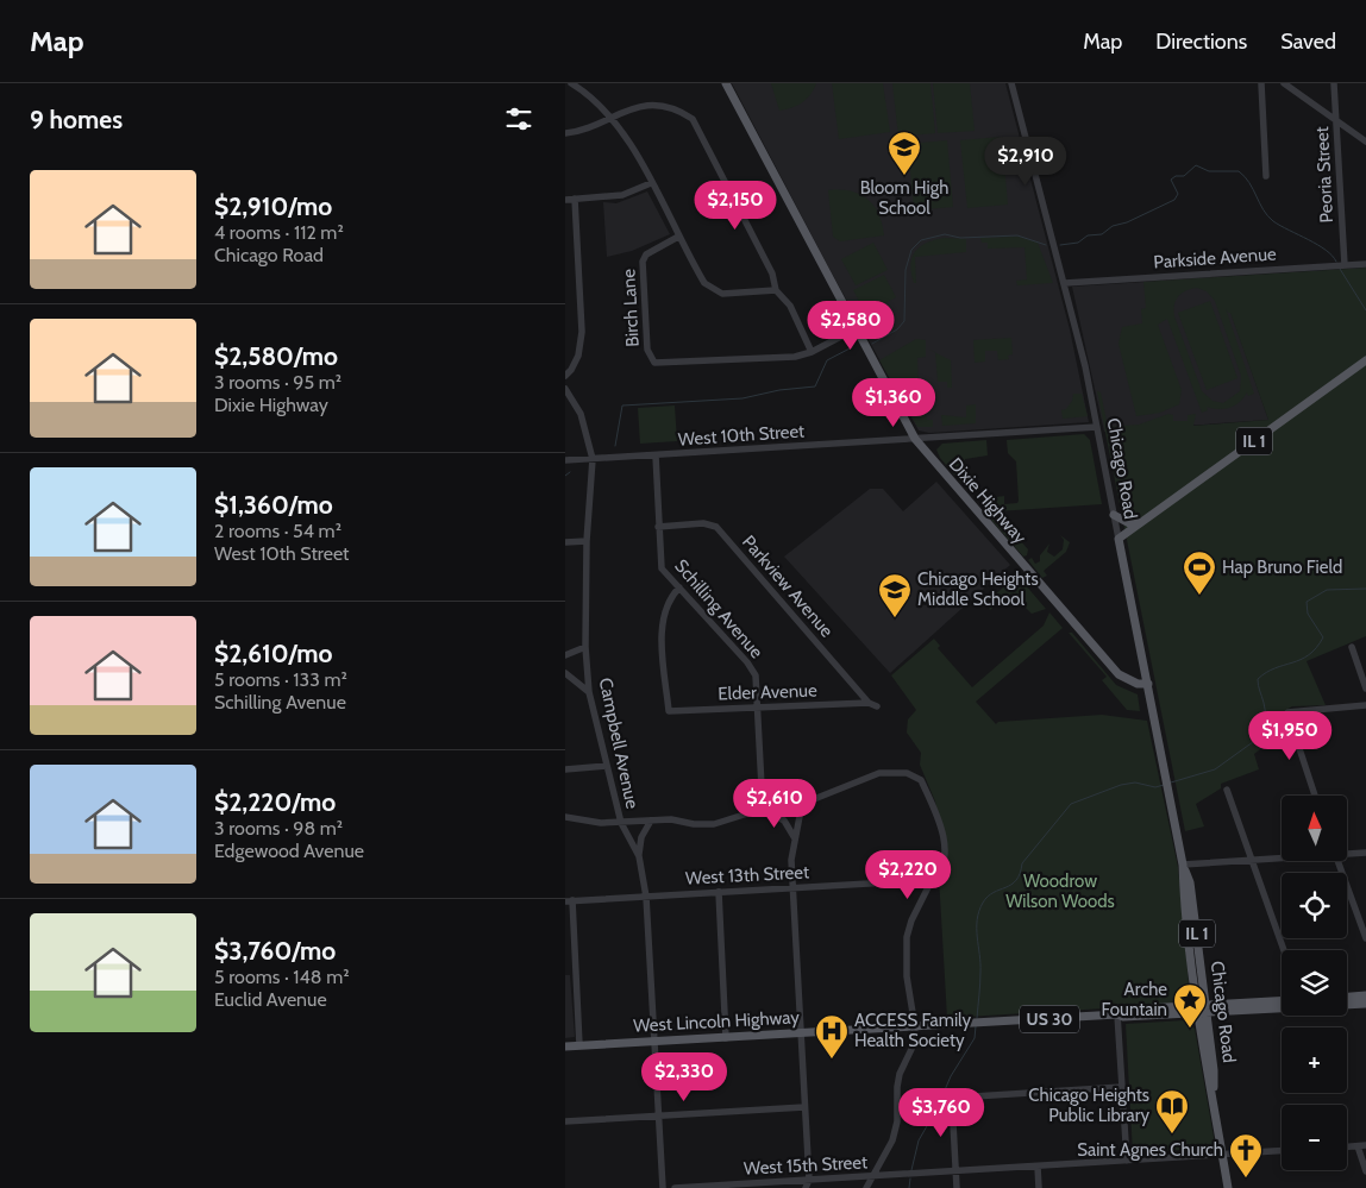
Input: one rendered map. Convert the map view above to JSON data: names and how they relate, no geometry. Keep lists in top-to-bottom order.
{
  "streets": {
    "main road": [
      "IL 1",
      "Chicago Road",
      "Dixie Highway",
      "US 30",
      "West Lincoln Highway"
    ],
    "street": [
      "Peoria Street",
      "Parkside Avenue",
      "Birch Lane",
      "West 10th Street",
      "Parkview Avenue",
      "Schilling Avenue",
      "Elder Avenue",
      "Campbell Avenue",
      "West 13th Street",
      "West 15th Street"
    ]
  },
  "crossings": [
    ["Peoria Street", "Parkside Avenue"],
    ["Parkside Avenue", "Chicago Road"],
    ["West 10th Street", "Chicago Road"],
    ["West 10th Street", "Dixie Highway"],
    ["West 10th Street", "Schilling Avenue"],
    ["West 10th Street", "Campbell Avenue"],
    ["IL 1", "Chicago Road"],
    ["Chicago Road", "Dixie Highway"],
    ["Chicago Road", "US 30"],
    ["Chicago Road", "West Lincoln Highway"],
    ["Chicago Road", "West 15th Street"],
    ["Parkview Avenue", "Schilling Avenue"],
    ["Parkview Avenue", "Elder Avenue"],
    ["Schilling Avenue", "Elder Avenue"],
    ["Campbell Avenue", "West 13th Street"],
    ["Campbell Avenue", "West Lincoln Highway"],
    ["US 30", "West Lincoln Highway"]
  ],
  "parks": ["Woodrow Wilson Woods"],
  "places": {
    "school or university": ["Bloom High School", "Chicago Heights Middle School"],
    "sports": ["Hap Bruno Field"],
    "place": ["Arche Fountain"],
    "hospital": ["ACCESS Family Health Society"],
    "library": ["Chicago Heights Public Library"],
    "church": ["Saint Agnes Church"]
  },
  "north": "top",
  "page": {
    "header": "Map",
    "nav": ["Map", "Directions", "Saved"],
    "heading": "9 homes",
    "price": [
      "$2,910",
      "$2,150",
      "$2,580",
      "$1,360",
      "$1,950",
      "$2,610",
      "$2,220",
      "$2,330",
      "$3,760"
    ],
    "list": [
      {
        "name": "$2,910/mo",
        "note": "4 rooms · 112 m² · Chicago Road"
      },
      {
        "name": "$2,580/mo",
        "note": "3 rooms · 95 m² · Dixie Highway"
      },
      {
        "name": "$1,360/mo",
        "note": "2 rooms · 54 m² · West 10th Street"
      },
      {
        "name": "$2,610/mo",
        "note": "5 rooms · 133 m² · Schilling Avenue"
      },
      {
        "name": "$2,220/mo",
        "note": "3 rooms · 98 m² · Edgewood Avenue"
      },
      {
        "name": "$3,760/mo",
        "note": "5 rooms · 148 m² · Euclid Avenue"
      }
    ],
    "map_buttons": ["+", "−"]
  }
}
